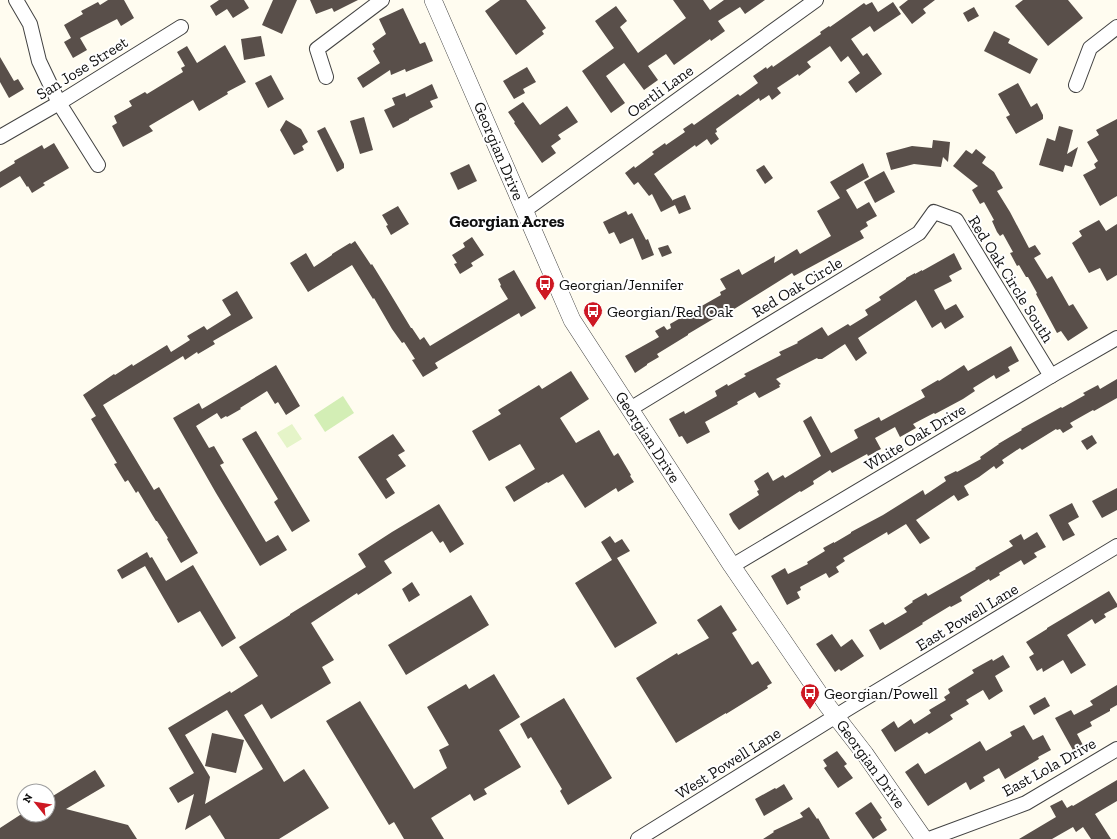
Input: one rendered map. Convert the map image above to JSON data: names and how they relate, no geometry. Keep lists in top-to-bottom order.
{
  "streets": {
    "street": [
      "San Jose Street",
      "Oertli Lane",
      "Georgian Drive",
      "Red Oak Circle South",
      "Red Oak Circle",
      "White Oak Drive",
      "East Powell Lane",
      "West Powell Lane",
      "East Lola Drive"
    ]
  },
  "crossings": [
    ["Oertli Lane", "Georgian Drive"],
    ["Georgian Drive", "Red Oak Circle"],
    ["Georgian Drive", "White Oak Drive"],
    ["Georgian Drive", "East Powell Lane"],
    ["Georgian Drive", "West Powell Lane"],
    ["Red Oak Circle South", "Red Oak Circle"],
    ["Red Oak Circle South", "White Oak Drive"],
    ["East Powell Lane", "West Powell Lane"]
  ],
  "districts": ["Georgian Acres"],
  "places": {
    "bus stop": ["Georgian/Jennifer", "Georgian/Red Oak", "Georgian/Powell"]
  },
  "north": "top left"
}
